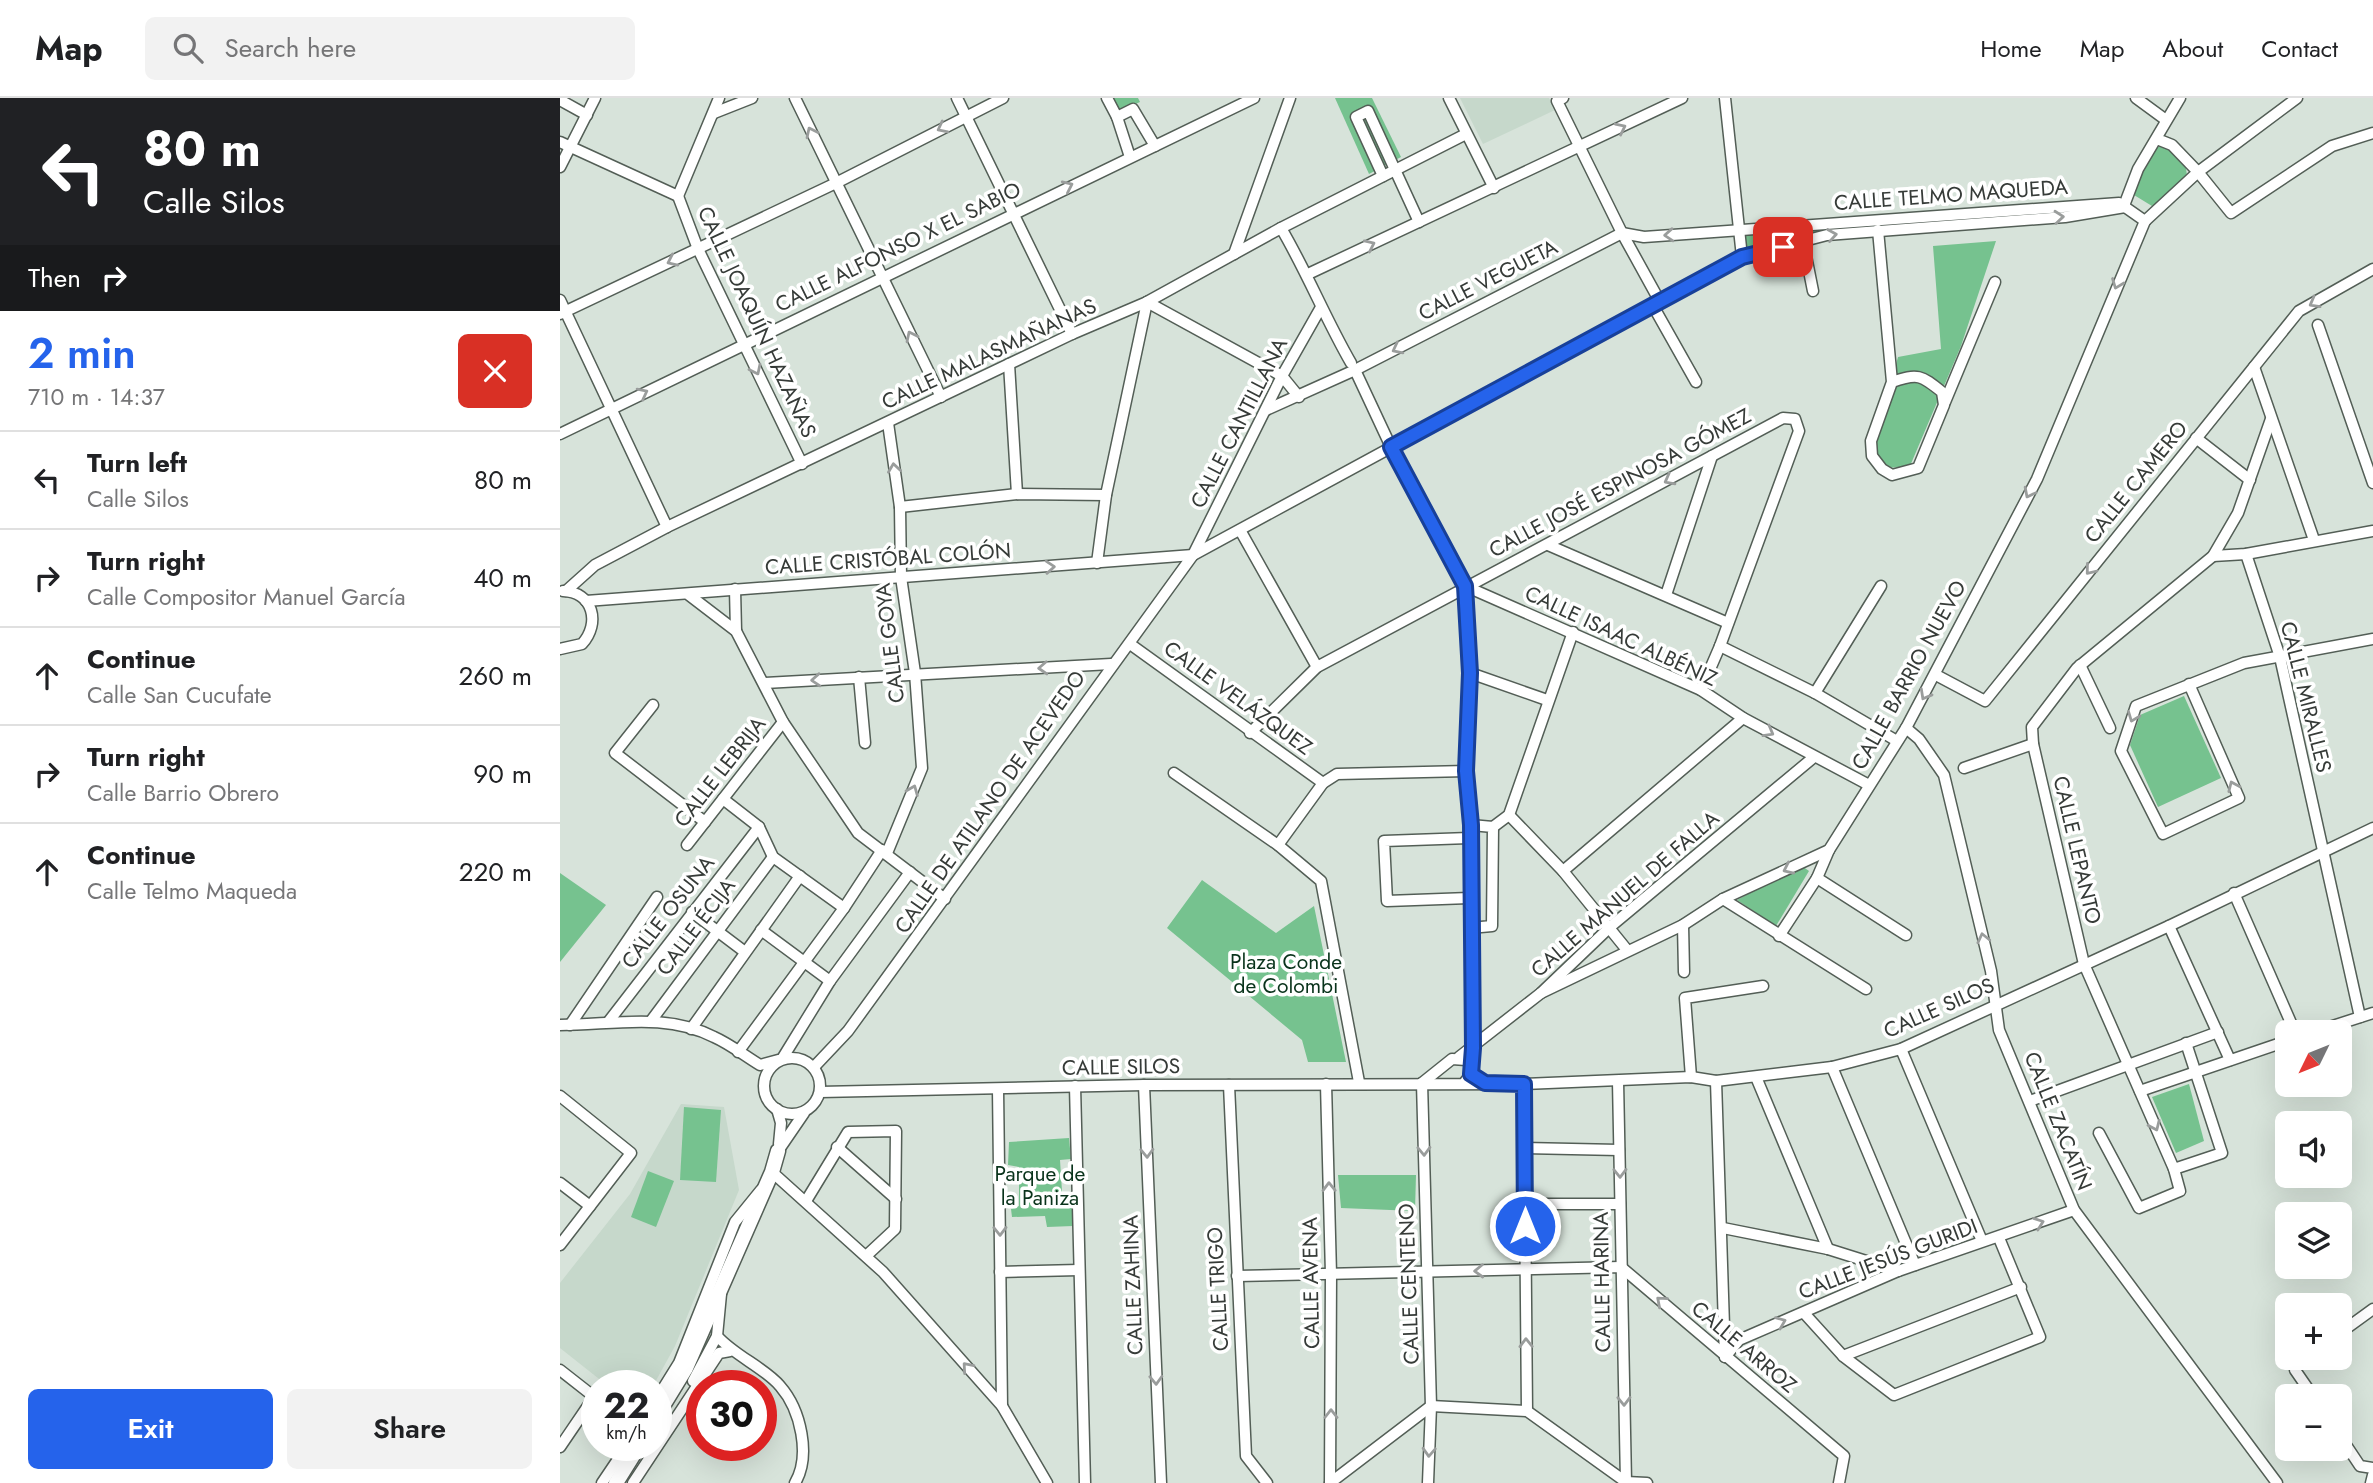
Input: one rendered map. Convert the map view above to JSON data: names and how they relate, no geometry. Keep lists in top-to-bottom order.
{
  "streets": {
    "street": [
      "CALLE TELMO MAQUEDA",
      "CALLE ALFONSO X EL SABIO",
      "CALLE VEGUETA",
      "CALLE JOAQUÍN HAZAÑAS",
      "CALLE MALASMAÑANAS",
      "CALLE CANTILLANA",
      "CALLE CAMERO",
      "CALLE JOSÉ ESPINOSA GÓMEZ",
      "CALLE CRISTÓBAL COLÓN",
      "CALLE ISAAC ALBÉNIZ",
      "CALLE GOYA",
      "CALLE BARRIO NUEVO",
      "CALLE MIRALLES",
      "CALLE VELÁZQUEZ",
      "CALLE LEBRIJA",
      "CALLE DE ATILANO DE ACEVEDO",
      "CALLE LEPANTO",
      "CALLE MANUEL DE FALLA",
      "CALLE OSUNA",
      "CALLE ÉCIJA",
      "CALLE SILOS",
      "CALLE ZACATÍN",
      "CALLE JESÚS GURIDI",
      "CALLE HARINA",
      "CALLE AVENA",
      "CALLE CENTENO",
      "CALLE ZAHINA",
      "CALLE TRIGO",
      "CALLE ARROZ"
    ]
  },
  "crossings": [
    ["CALLE TELMO MAQUEDA", "CALLE CANTILLANA"],
    ["CALLE TELMO MAQUEDA", "CALLE CRISTÓBAL COLÓN"],
    ["CALLE TELMO MAQUEDA", "CALLE DE ATILANO DE ACEVEDO"],
    ["CALLE ALFONSO X EL SABIO", "CALLE JOAQUÍN HAZAÑAS"],
    ["CALLE VEGUETA", "CALLE CANTILLANA"],
    ["CALLE JOAQUÍN HAZAÑAS", "CALLE MALASMAÑANAS"],
    ["CALLE MALASMAÑANAS", "CALLE GOYA"],
    ["CALLE CANTILLANA", "CALLE CRISTÓBAL COLÓN"],
    ["CALLE CANTILLANA", "CALLE DE ATILANO DE ACEVEDO"],
    ["CALLE CAMERO", "CALLE BARRIO NUEVO"],
    ["CALLE JOSÉ ESPINOSA GÓMEZ", "CALLE ISAAC ALBÉNIZ"],
    ["CALLE JOSÉ ESPINOSA GÓMEZ", "CALLE VELÁZQUEZ"],
    ["CALLE CRISTÓBAL COLÓN", "CALLE GOYA"],
    ["CALLE CRISTÓBAL COLÓN", "CALLE DE ATILANO DE ACEVEDO"],
    ["CALLE ISAAC ALBÉNIZ", "CALLE BARRIO NUEVO"],
    ["CALLE ISAAC ALBÉNIZ", "CALLE MANUEL DE FALLA"],
    ["CALLE BARRIO NUEVO", "CALLE ZACATÍN"],
    ["CALLE MIRALLES", "CALLE SILOS"],
    ["CALLE VELÁZQUEZ", "CALLE DE ATILANO DE ACEVEDO"],
    ["CALLE DE ATILANO DE ACEVEDO", "CALLE SILOS"],
    ["CALLE LEPANTO", "CALLE SILOS"],
    ["CALLE SILOS", "CALLE ZACATÍN"],
    ["CALLE SILOS", "CALLE HARINA"],
    ["CALLE SILOS", "CALLE AVENA"],
    ["CALLE SILOS", "CALLE CENTENO"],
    ["CALLE SILOS", "CALLE ZAHINA"],
    ["CALLE SILOS", "CALLE TRIGO"],
    ["CALLE ZACATÍN", "CALLE JESÚS GURIDI"],
    ["CALLE JESÚS GURIDI", "CALLE ARROZ"],
    ["CALLE HARINA", "CALLE ARROZ"]
  ],
  "one_way": [
    "CALLE ALFONSO X EL SABIO",
    "CALLE VEGUETA",
    "CALLE JOAQUÍN HAZAÑAS",
    "CALLE GOYA",
    "CALLE BARRIO NUEVO",
    "CALLE JESÚS GURIDI",
    "CALLE HARINA",
    "CALLE AVENA",
    "CALLE CENTENO",
    "CALLE ARROZ"
  ],
  "parks": ["Plaza Conde de Colombi", "Parque de la Paniza"],
  "north": "bottom left",
  "page": {
    "header": "Map",
    "search": "Search here",
    "nav": [
      "Home",
      "Map",
      "About",
      "Contact"
    ],
    "turn": ["80 m", "Calle Silos"],
    "then": "Then",
    "heading": ["2 min", "710 m · 14:37"],
    "list": [
      {
        "name": "Turn left",
        "note": "Calle Silos",
        "value": "80 m"
      },
      {
        "name": "Turn right",
        "note": "Calle Compositor Manuel García",
        "value": "40 m"
      },
      {
        "name": "Continue",
        "note": "Calle San Cucufate",
        "value": "260 m"
      },
      {
        "name": "Turn right",
        "note": "Calle Barrio Obrero",
        "value": "90 m"
      },
      {
        "name": "Continue",
        "note": "Calle Telmo Maqueda",
        "value": "220 m"
      }
    ],
    "map_buttons": ["+", "−"],
    "speed": "22 km/h",
    "limit": "30",
    "buttons": ["Exit", "Share"]
  }
}
